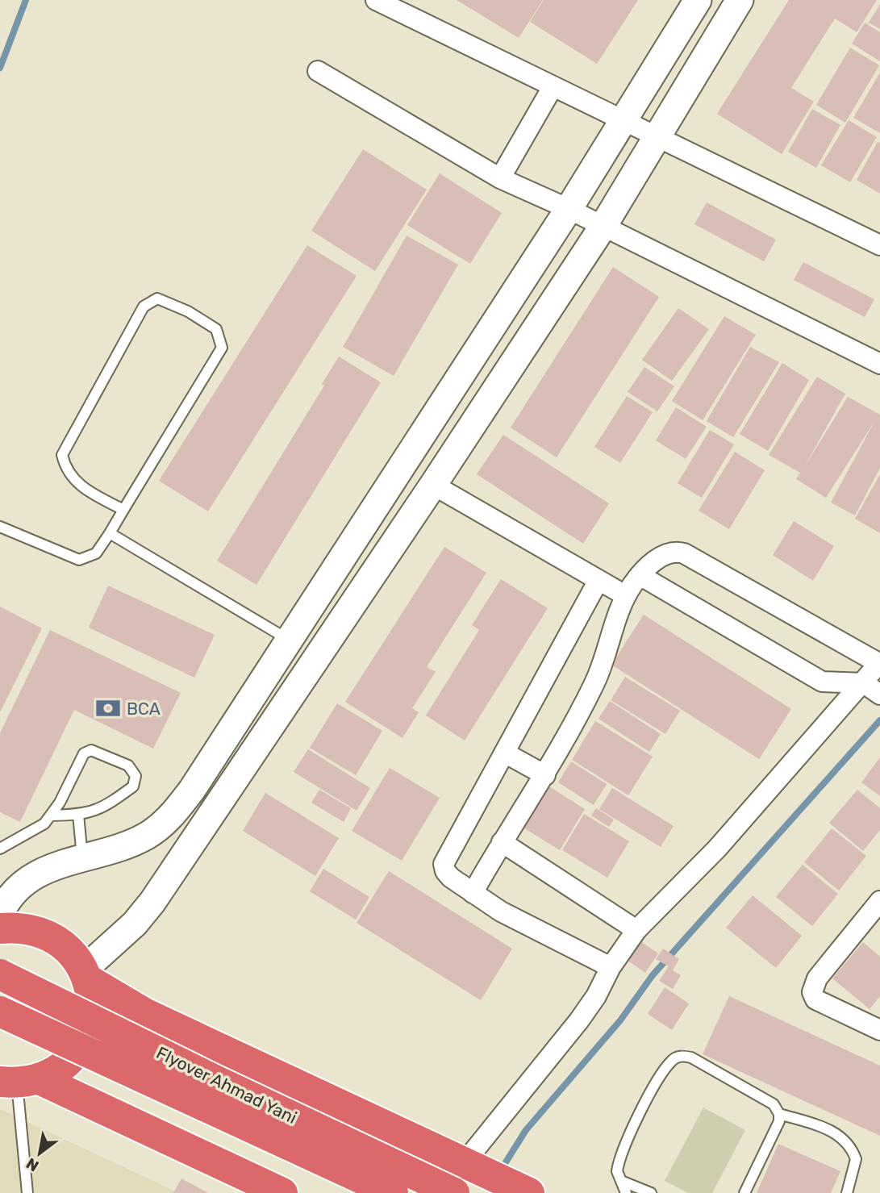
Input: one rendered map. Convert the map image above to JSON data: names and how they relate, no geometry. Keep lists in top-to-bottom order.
{
  "streets": {
    "highway": ["Flyover Ahmad Yani"]
  },
  "places": {
    "bank": ["BCA"]
  },
  "north": "bottom left"
}
